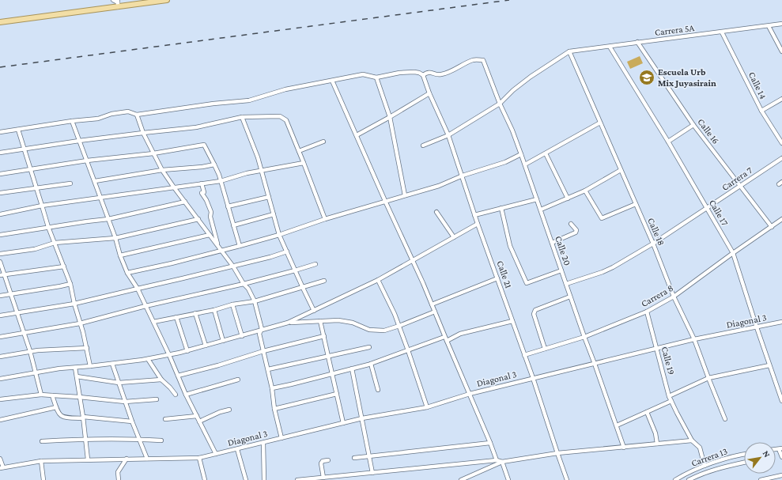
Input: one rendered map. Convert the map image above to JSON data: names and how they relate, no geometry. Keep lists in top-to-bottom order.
{
  "streets": {
    "street": [
      "Carrera 5A",
      "Calle 14",
      "Calle 16",
      "Carrera 7",
      "Calle 17",
      "Calle 18",
      "Calle 20",
      "Calle 21",
      "Carrera 8",
      "Diagonal 3",
      "Calle 19",
      "Carrera 13"
    ]
  },
  "crossings": [
    ["Carrera 5A", "Calle 14"],
    ["Carrera 5A", "Calle 16"],
    ["Carrera 5A", "Calle 17"],
    ["Carrera 5A", "Calle 18"],
    ["Calle 16", "Carrera 7"],
    ["Calle 16", "Carrera 8"],
    ["Carrera 7", "Calle 17"],
    ["Carrera 7", "Calle 18"],
    ["Carrera 7", "Calle 20"],
    ["Calle 17", "Carrera 8"],
    ["Calle 17", "Diagonal 3"],
    ["Calle 18", "Carrera 8"],
    ["Calle 18", "Diagonal 3"],
    ["Calle 20", "Calle 21"],
    ["Calle 20", "Carrera 8"],
    ["Calle 20", "Diagonal 3"],
    ["Calle 21", "Carrera 8"],
    ["Calle 21", "Diagonal 3"],
    ["Carrera 8", "Calle 19"],
    ["Diagonal 3", "Calle 19"],
    ["Calle 19", "Carrera 13"]
  ],
  "places": {
    "school or university": ["Escuela Urb Mix Juyasirain"]
  },
  "north": "top right"
}
